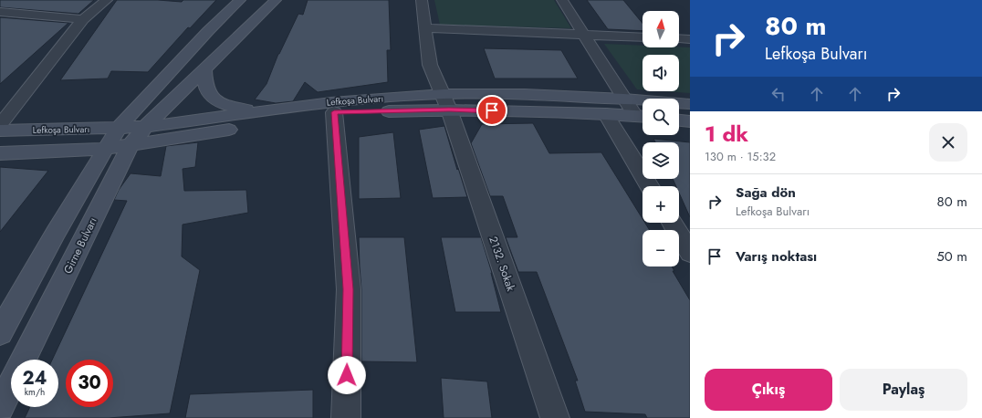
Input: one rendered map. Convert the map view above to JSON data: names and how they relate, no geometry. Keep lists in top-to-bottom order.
{
  "streets": {
    "main road": ["Lefkoşa Bulvarı", "Girne Bulvarı"],
    "street": ["2132. Sokak"]
  },
  "crossings": [
    ["Lefkoşa Bulvarı", "Girne Bulvarı"],
    ["Lefkoşa Bulvarı", "2132. Sokak"]
  ],
  "north": "top",
  "page": {
    "turn": ["80 m", "Lefkoşa Bulvarı"],
    "map_buttons": ["+", "−"],
    "heading": ["1 dk", "130 m · 15:32"],
    "list": [
      {
        "name": "Sağa dön",
        "note": "Lefkoşa Bulvarı",
        "value": "80 m"
      },
      {
        "name": "Varış noktası",
        "value": "50 m"
      }
    ],
    "speed": "24 km/h",
    "limit": "30",
    "buttons": ["Çıkış", "Paylaş"]
  }
}
